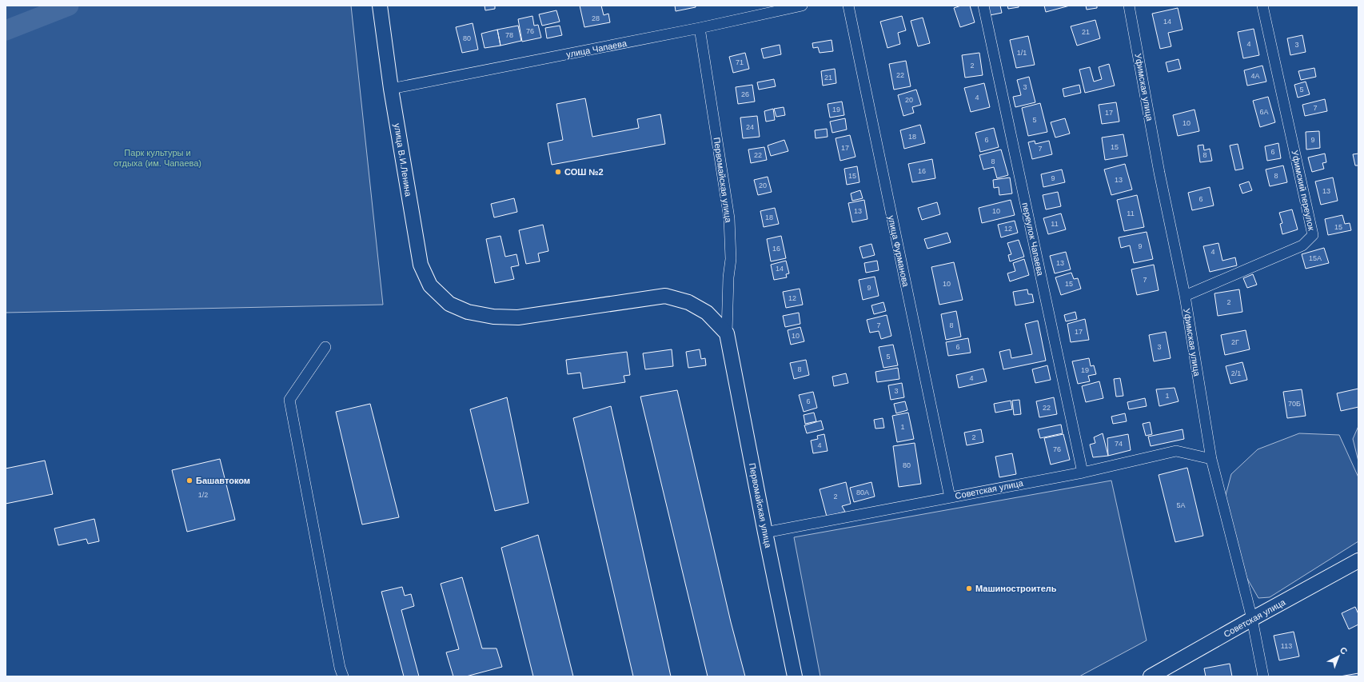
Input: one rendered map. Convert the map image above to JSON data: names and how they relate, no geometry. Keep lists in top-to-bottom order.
{
  "streets": {
    "main road": ["улица В.И.Ленина", "Первомайская улица", "Советская улица"],
    "street": [
      "улица Чапаева",
      "Уфимская улица",
      "Уфимский переулок",
      "переулок Чапаева",
      "улица Фурманова"
    ]
  },
  "crossings": [
    ["улица Чапаева", "улица В.И.Ленина"],
    ["улица Чапаева", "Первомайская улица"],
    ["Уфимская улица", "Уфимский переулок"],
    ["Уфимская улица", "Советская улица"],
    ["улица В.И.Ленина", "Первомайская улица"],
    ["Первомайская улица", "Советская улица"],
    ["переулок Чапаева", "Советская улица"],
    ["улица Фурманова", "Советская улица"]
  ],
  "parks": ["Парк культуры и отдыха (им. Чапаева)"],
  "places": ["СОШ №2", "Башавтоком", "Машиностроитель"],
  "house_numbers": [
    "28",
    "14",
    "76",
    "21",
    "78",
    "80",
    "4",
    "3",
    "1/1",
    "71",
    "2",
    "22",
    "4А",
    "21",
    "3",
    "5",
    "26",
    "4",
    "20",
    "7",
    "19",
    "6А",
    "17",
    "5",
    "10",
    "24",
    "18",
    "6",
    "9",
    "15",
    "17",
    "7",
    "6",
    "22",
    "8",
    "8",
    "16",
    "15",
    "8",
    "9",
    "13",
    "20",
    "13",
    "6",
    "13",
    "10",
    "11",
    "18",
    "11",
    "15",
    "12",
    "9",
    "16",
    "4",
    "15А",
    "13",
    "14",
    "7",
    "10",
    "15",
    "9",
    "12",
    "2",
    "7",
    "8",
    "17",
    "10",
    "2Г",
    "6",
    "3",
    "5",
    "8",
    "19",
    "2/1",
    "4",
    "3",
    "1",
    "6",
    "70Б",
    "22",
    "1",
    "2",
    "74",
    "4",
    "76",
    "80",
    "80А",
    "1/2",
    "2",
    "5А",
    "113"
  ],
  "north": "top right"
}
